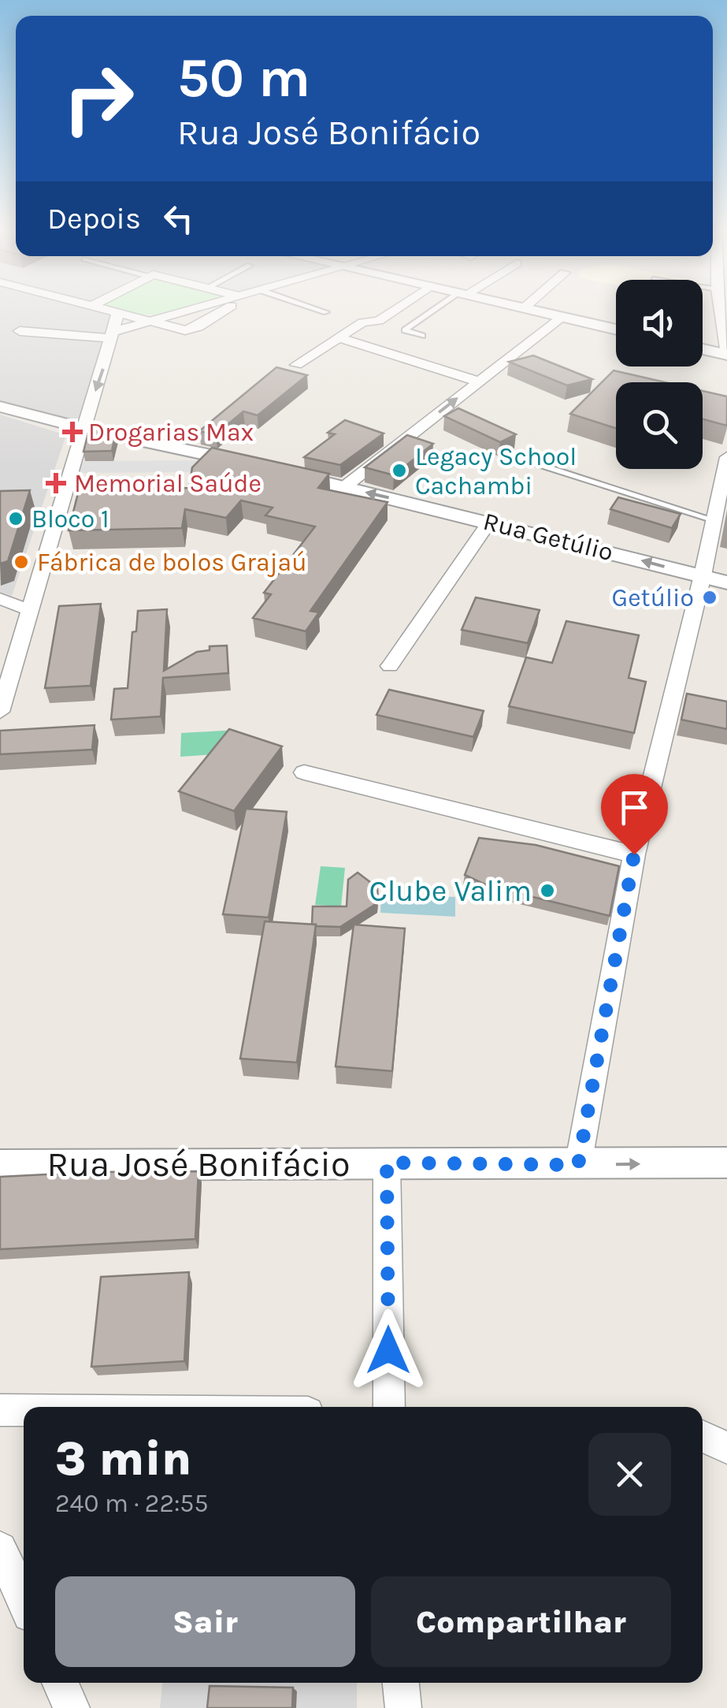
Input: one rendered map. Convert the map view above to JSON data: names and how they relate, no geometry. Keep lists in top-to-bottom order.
{
  "streets": {
    "street": ["Rua Getúlio", "Rua José Bonifácio"]
  },
  "places": {
    "health": ["Drogarias Max", "Memorial Saúde"],
    "other": [
      "Legacy School Cachambi",
      "Bloco 1",
      "Fábrica de bolos Grajaú",
      "Getúlio",
      "Clube Valim"
    ]
  },
  "page": {
    "turn": ["50 m", "Rua José Bonifácio"],
    "then": "Depois",
    "heading": ["3 min", "240 m · 22:55"],
    "buttons": ["Sair", "Compartilhar"]
  }
}
